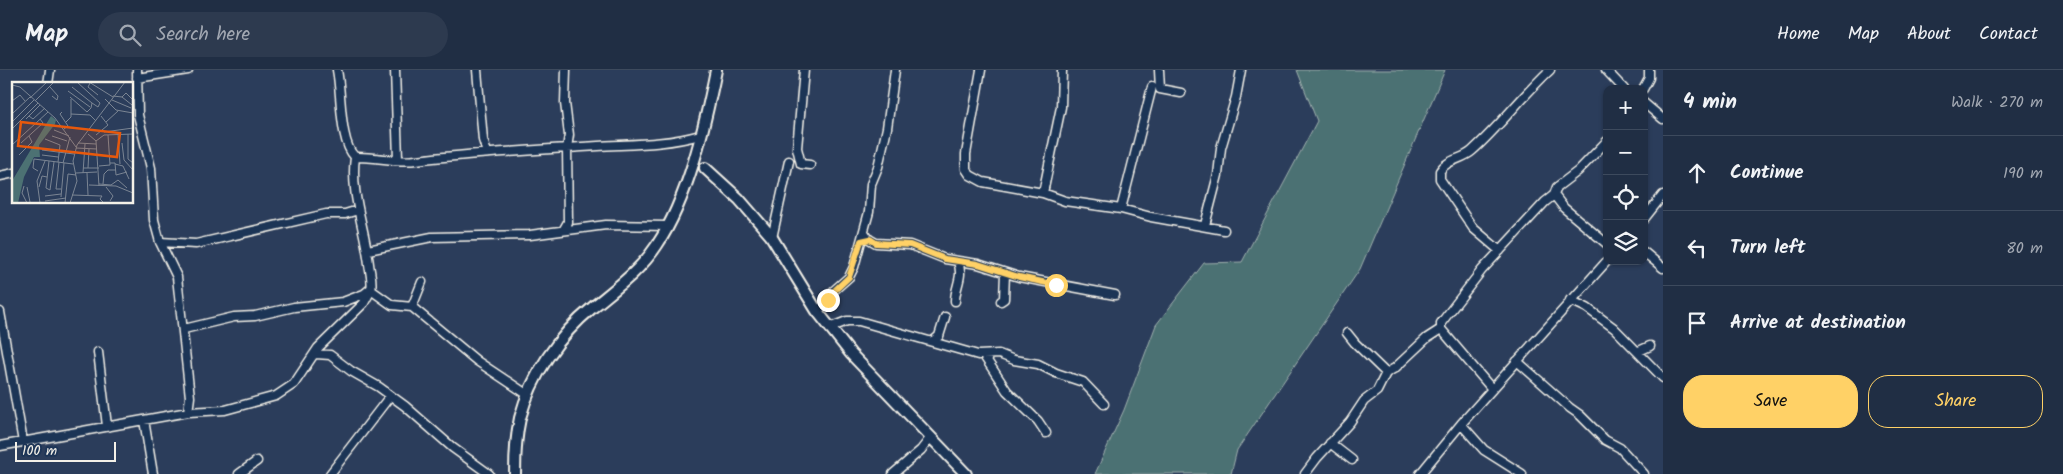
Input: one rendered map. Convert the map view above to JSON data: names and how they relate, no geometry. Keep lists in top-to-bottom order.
{
  "scale_bar": "100 m",
  "page": {
    "header": "Map",
    "search": "Search here",
    "nav": [
      "Home",
      "Map",
      "About",
      "Contact"
    ],
    "heading": ["4 min", "Walk · 270 m"],
    "map_buttons": ["+", "−"],
    "list": [
      ["Continue", "190 m"],
      ["Turn left", "80 m"],
      "Arrive at destination"
    ],
    "buttons": ["Save", "Share"],
    "scale": "100 m"
  }
}
